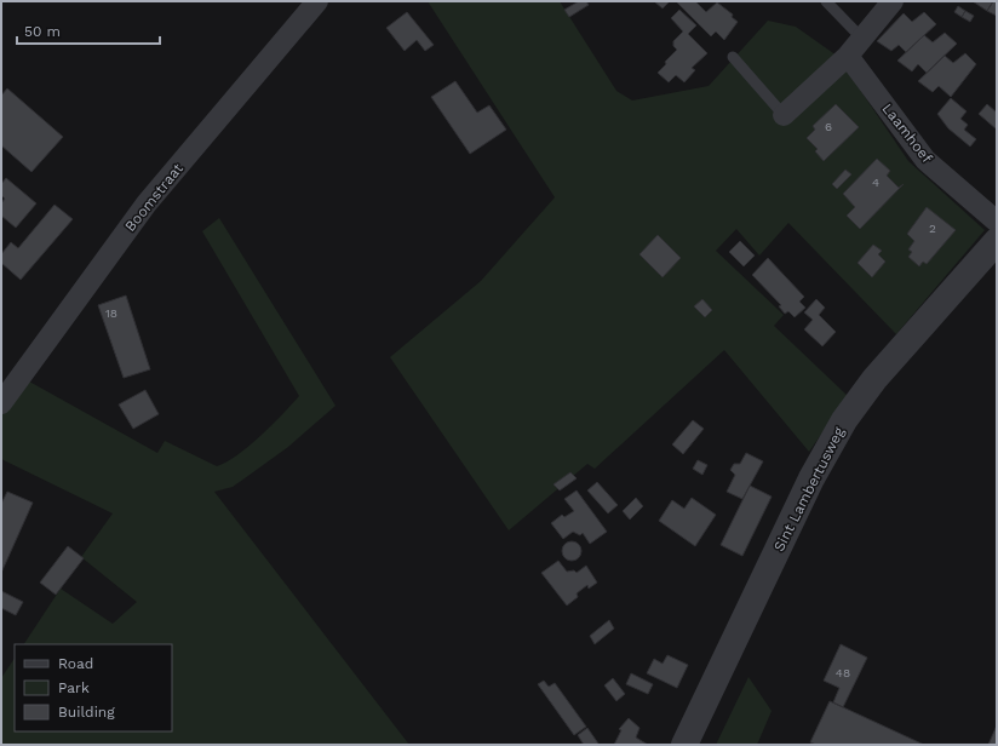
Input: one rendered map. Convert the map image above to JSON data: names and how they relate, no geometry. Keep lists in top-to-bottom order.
{
  "streets": {
    "street": ["Laamhoef", "Boomstraat", "Sint Lambertusweg"]
  },
  "house_numbers": [
    "6",
    "4",
    "2",
    "18",
    "48"
  ],
  "legend": ["Road", "Park", "Building"],
  "scale_bar": "50 m"
}
